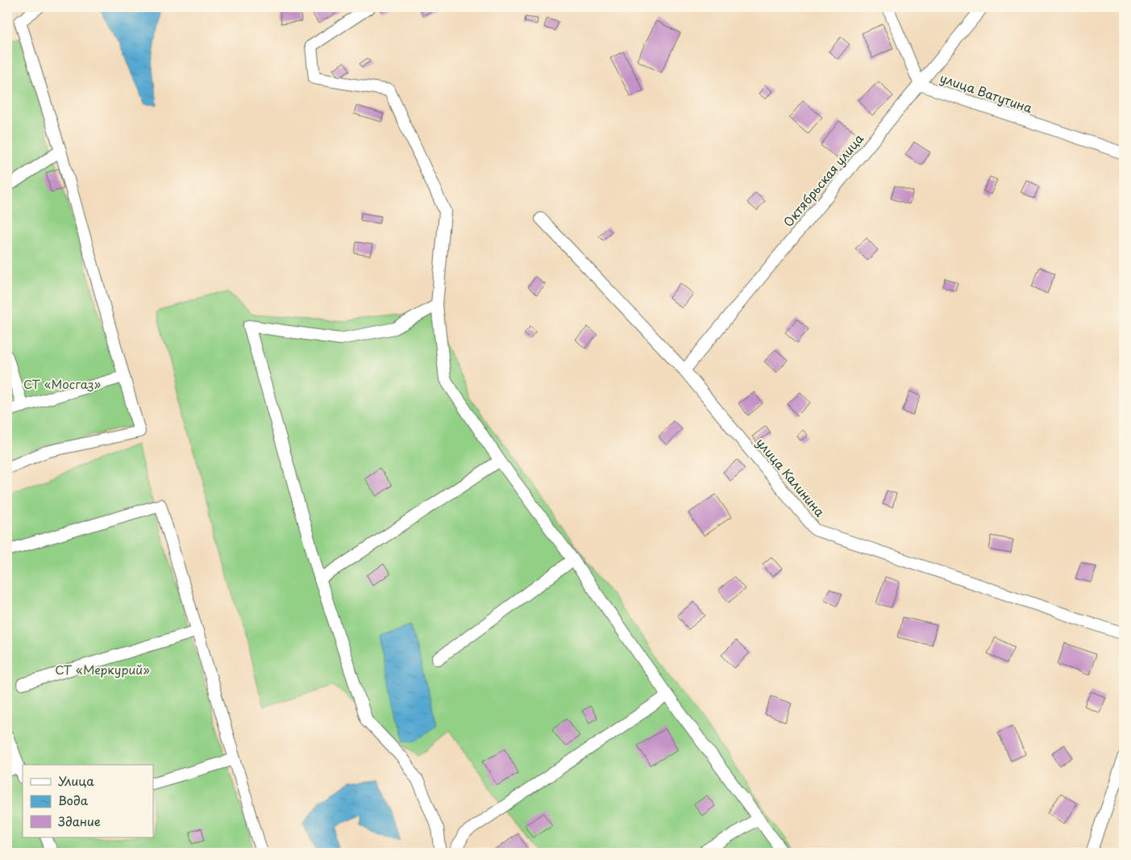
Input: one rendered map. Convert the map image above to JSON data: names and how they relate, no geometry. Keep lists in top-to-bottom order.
{
  "streets": {
    "street": ["улица Ватутина", "Октябрьская улица", "улица Калинина"]
  },
  "crossings": [
    ["улица Ватутина", "Октябрьская улица"],
    ["Октябрьская улица", "улица Калинина"]
  ],
  "parks": ["СТ «Мосгаз»", "СТ «Меркурий»"],
  "legend": ["Улица", "Вода", "Здание"]
}
